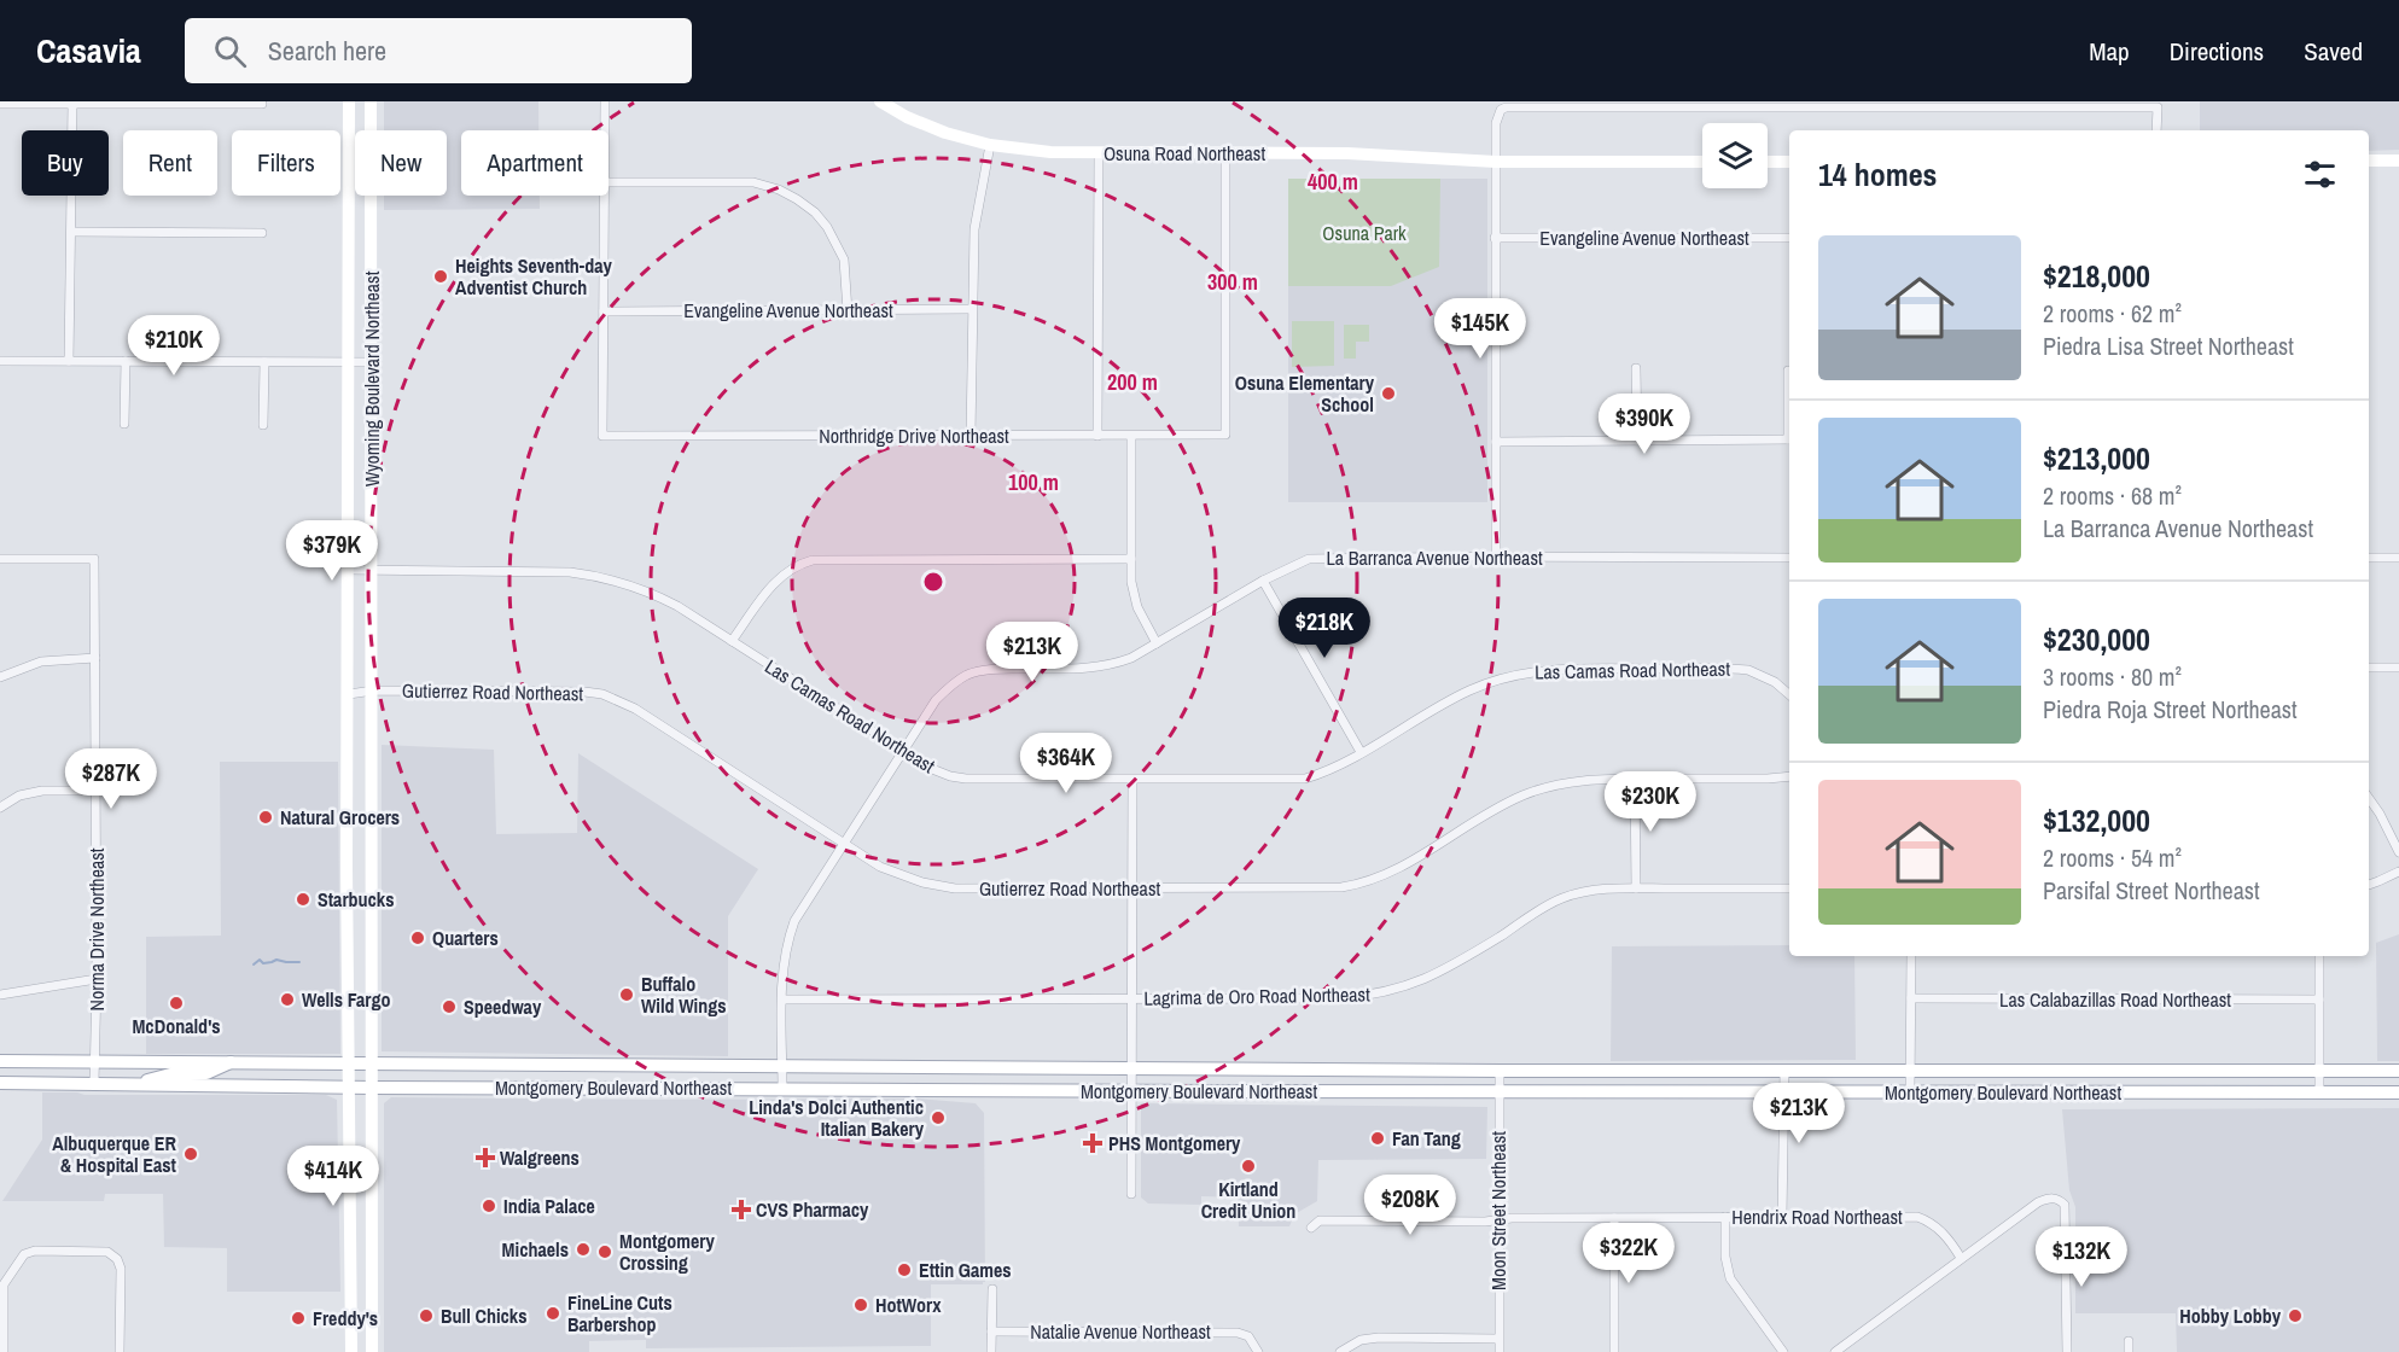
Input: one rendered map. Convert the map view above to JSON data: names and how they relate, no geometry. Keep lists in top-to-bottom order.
{
  "streets": {
    "main road": ["Osuna Road Northeast", "Wyoming Boulevard Northeast", "Montgomery Boulevard Northeast"],
    "street": [
      "Evangeline Avenue Northeast",
      "Northridge Drive Northeast",
      "La Barranca Avenue Northeast",
      "Las Camas Road Northeast",
      "Gutierrez Road Northeast",
      "Norma Drive Northeast",
      "Lagrima de Oro Road Northeast",
      "Las Calabazillas Road Northeast",
      "Moon Street Northeast",
      "Hendrix Road Northeast",
      "Natalie Avenue Northeast"
    ]
  },
  "crossings": [
    ["Osuna Road Northeast", "Northridge Drive Northeast"],
    ["Evangeline Avenue Northeast", "Northridge Drive Northeast"],
    ["Wyoming Boulevard Northeast", "Las Camas Road Northeast"],
    ["Wyoming Boulevard Northeast", "Gutierrez Road Northeast"],
    ["Wyoming Boulevard Northeast", "Montgomery Boulevard Northeast"],
    ["La Barranca Avenue Northeast", "Las Camas Road Northeast"],
    ["La Barranca Avenue Northeast", "Gutierrez Road Northeast"],
    ["La Barranca Avenue Northeast", "Lagrima de Oro Road Northeast"],
    ["La Barranca Avenue Northeast", "Montgomery Boulevard Northeast"],
    ["Norma Drive Northeast", "Montgomery Boulevard Northeast"],
    ["Montgomery Boulevard Northeast", "Moon Street Northeast"],
    ["Moon Street Northeast", "Hendrix Road Northeast"]
  ],
  "parks": ["Osuna Park"],
  "places": {
    "other": [
      "Heights Seventh-day Adventist Church",
      "Osuna Elementary School",
      "Natural Grocers",
      "Starbucks",
      "Quarters",
      "Buffalo Wild Wings",
      "Wells Fargo",
      "McDonald's",
      "Speedway",
      "Linda's Dolci Authentic Italian Bakery",
      "Fan Tang",
      "Albuquerque ER & Hospital East",
      "Kirtland Credit Union",
      "India Palace",
      "Michaels",
      "Montgomery Crossing",
      "Ettin Games",
      "HotWorx",
      "FineLine Cuts Barbershop",
      "Bull Chicks",
      "Hobby Lobby",
      "Freddy's"
    ],
    "health": ["PHS Montgomery", "Walgreens", "CVS Pharmacy"]
  },
  "page": {
    "header": "Casavia",
    "search": "Search here",
    "nav": ["Map", "Directions", "Saved"],
    "chip": [
      "Buy",
      "Rent",
      "Filters",
      "New",
      "Apartment"
    ],
    "heading": "14 homes",
    "list": [
      {
        "name": "$218,000",
        "note": "2 rooms · 62 m² · Piedra Lisa Street Northeast"
      },
      {
        "name": "$213,000",
        "note": "2 rooms · 68 m² · La Barranca Avenue Northeast"
      },
      {
        "name": "$230,000",
        "note": "3 rooms · 80 m² · Piedra Roja Street Northeast"
      },
      {
        "name": "$132,000",
        "note": "2 rooms · 54 m² · Parsifal Street Northeast"
      }
    ],
    "price": [
      "$145K",
      "$210K",
      "$390K",
      "$379K",
      "$218K",
      "$213K",
      "$364K",
      "$287K",
      "$230K",
      "$213K",
      "$414K",
      "$208K",
      "$322K",
      "$132K"
    ]
  },
  "rings": [
    "400 m",
    "300 m",
    "200 m",
    "100 m"
  ]
}
